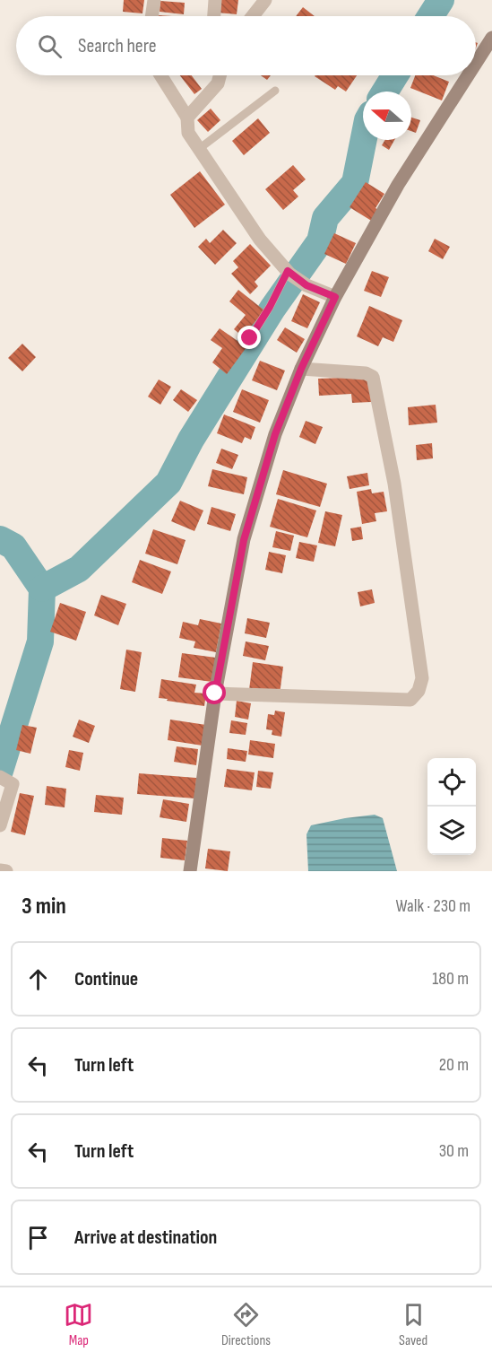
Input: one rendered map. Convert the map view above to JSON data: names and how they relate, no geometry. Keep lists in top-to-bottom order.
{
  "north": "left",
  "page": {
    "search": "Search here",
    "heading": ["3 min", "Walk · 230 m"],
    "list": [
      ["Continue", "180 m"],
      ["Turn left", "20 m"],
      ["Turn left", "30 m"],
      "Arrive at destination"
    ],
    "nav": ["Map", "Directions", "Saved"]
  }
}
